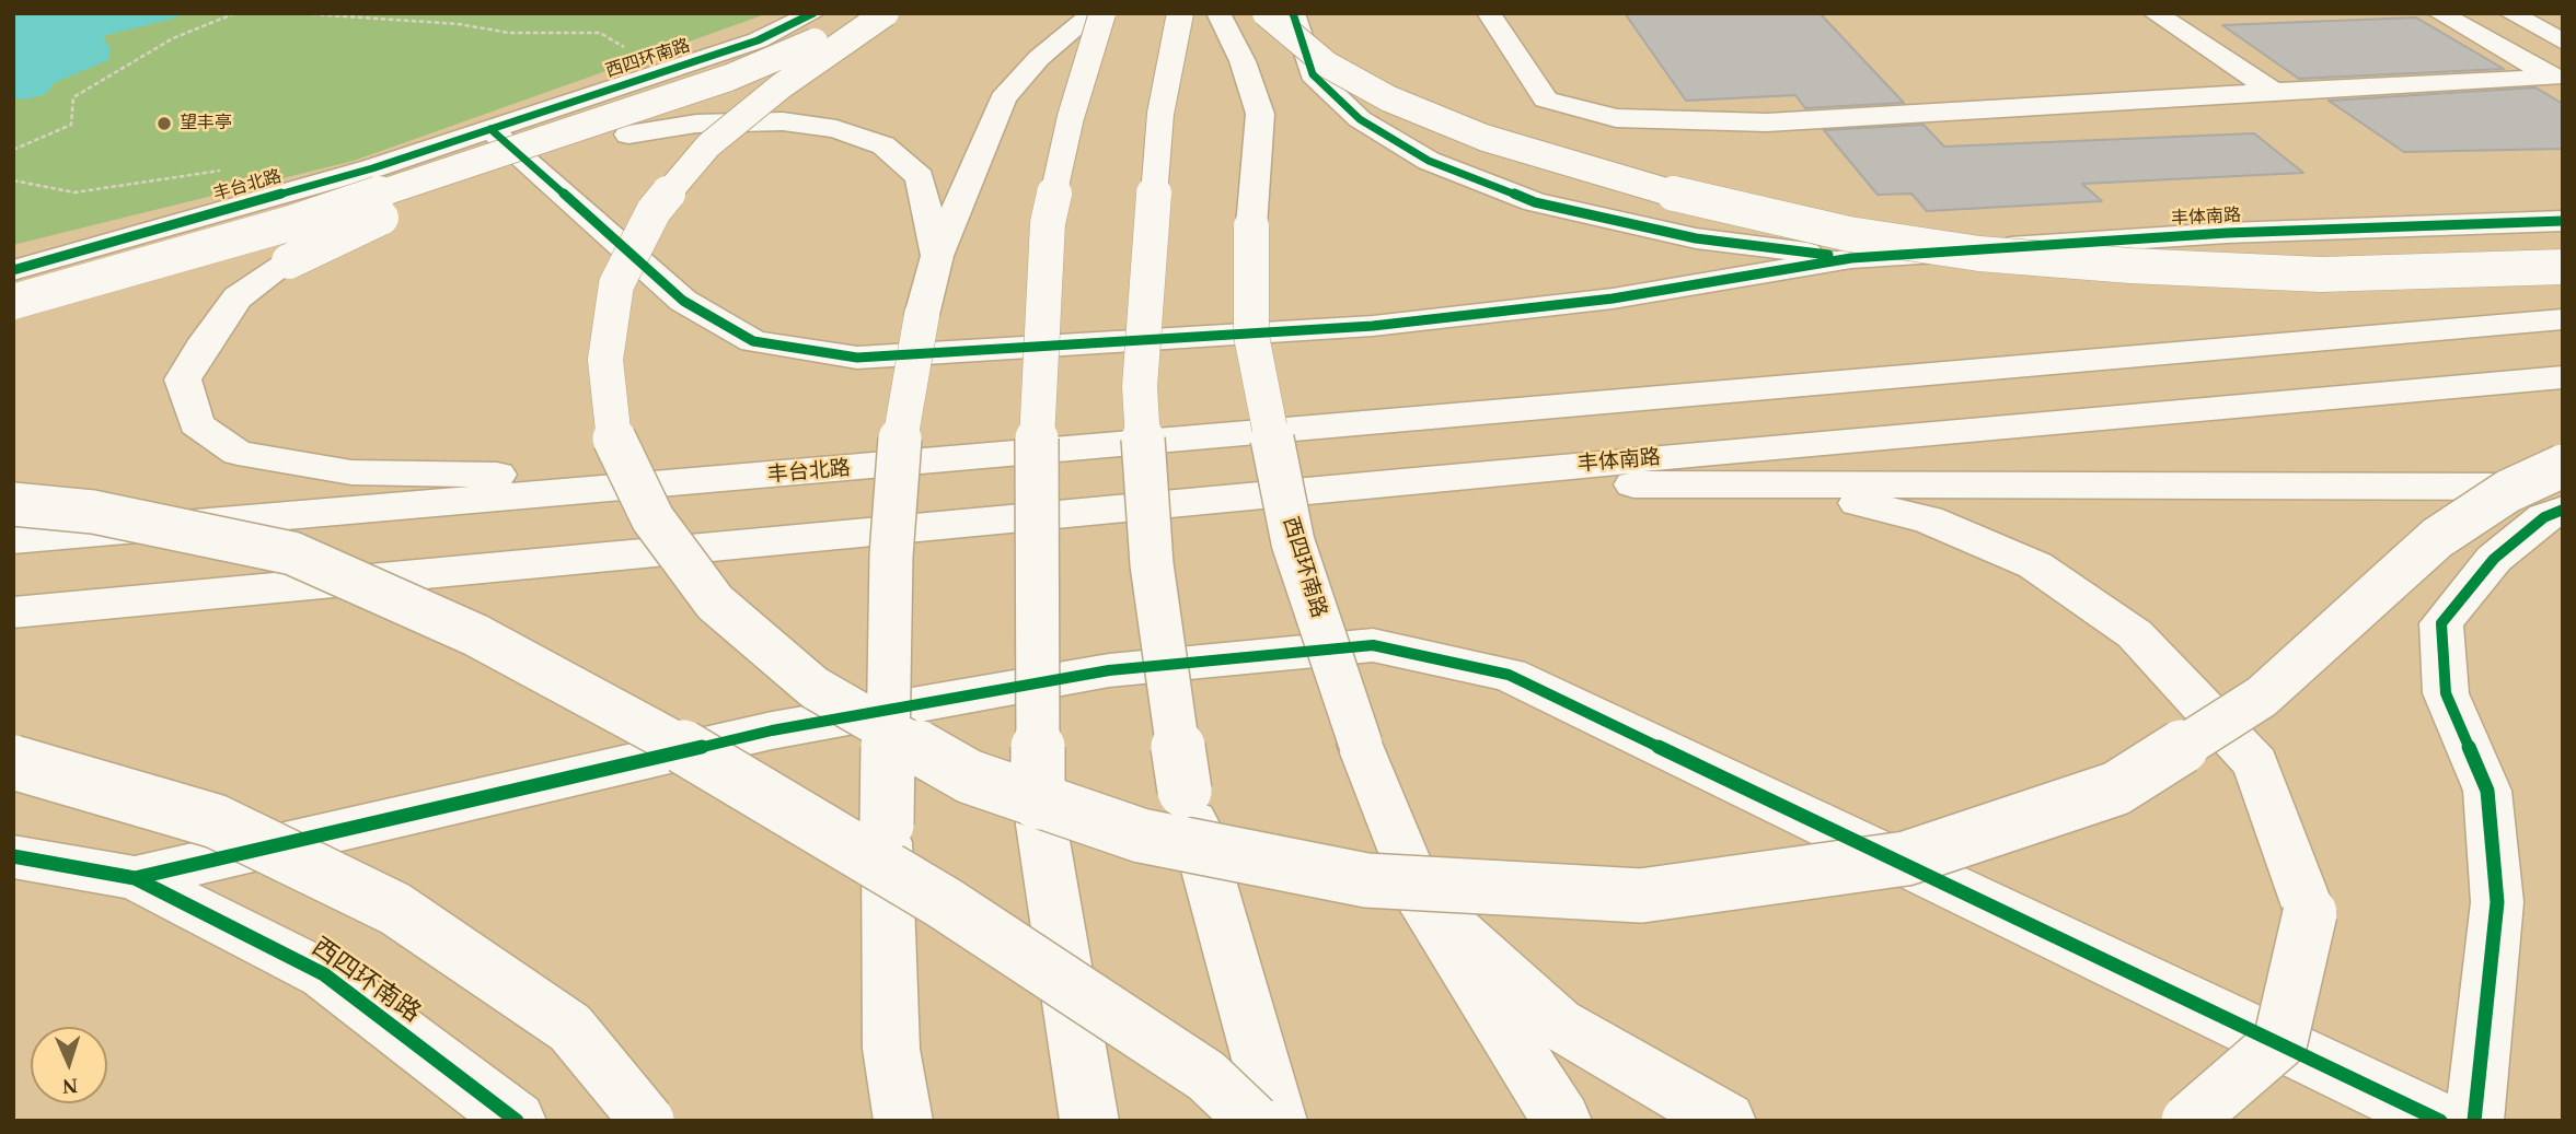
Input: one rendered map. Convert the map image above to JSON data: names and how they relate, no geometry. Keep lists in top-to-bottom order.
{
  "streets": {
    "main road": ["西四环南路", "丰台北路", "丰体南路"]
  },
  "crossings": [
    ["西四环南路", "丰台北路"]
  ],
  "places": ["望丰亭"],
  "north": "bottom"
}
